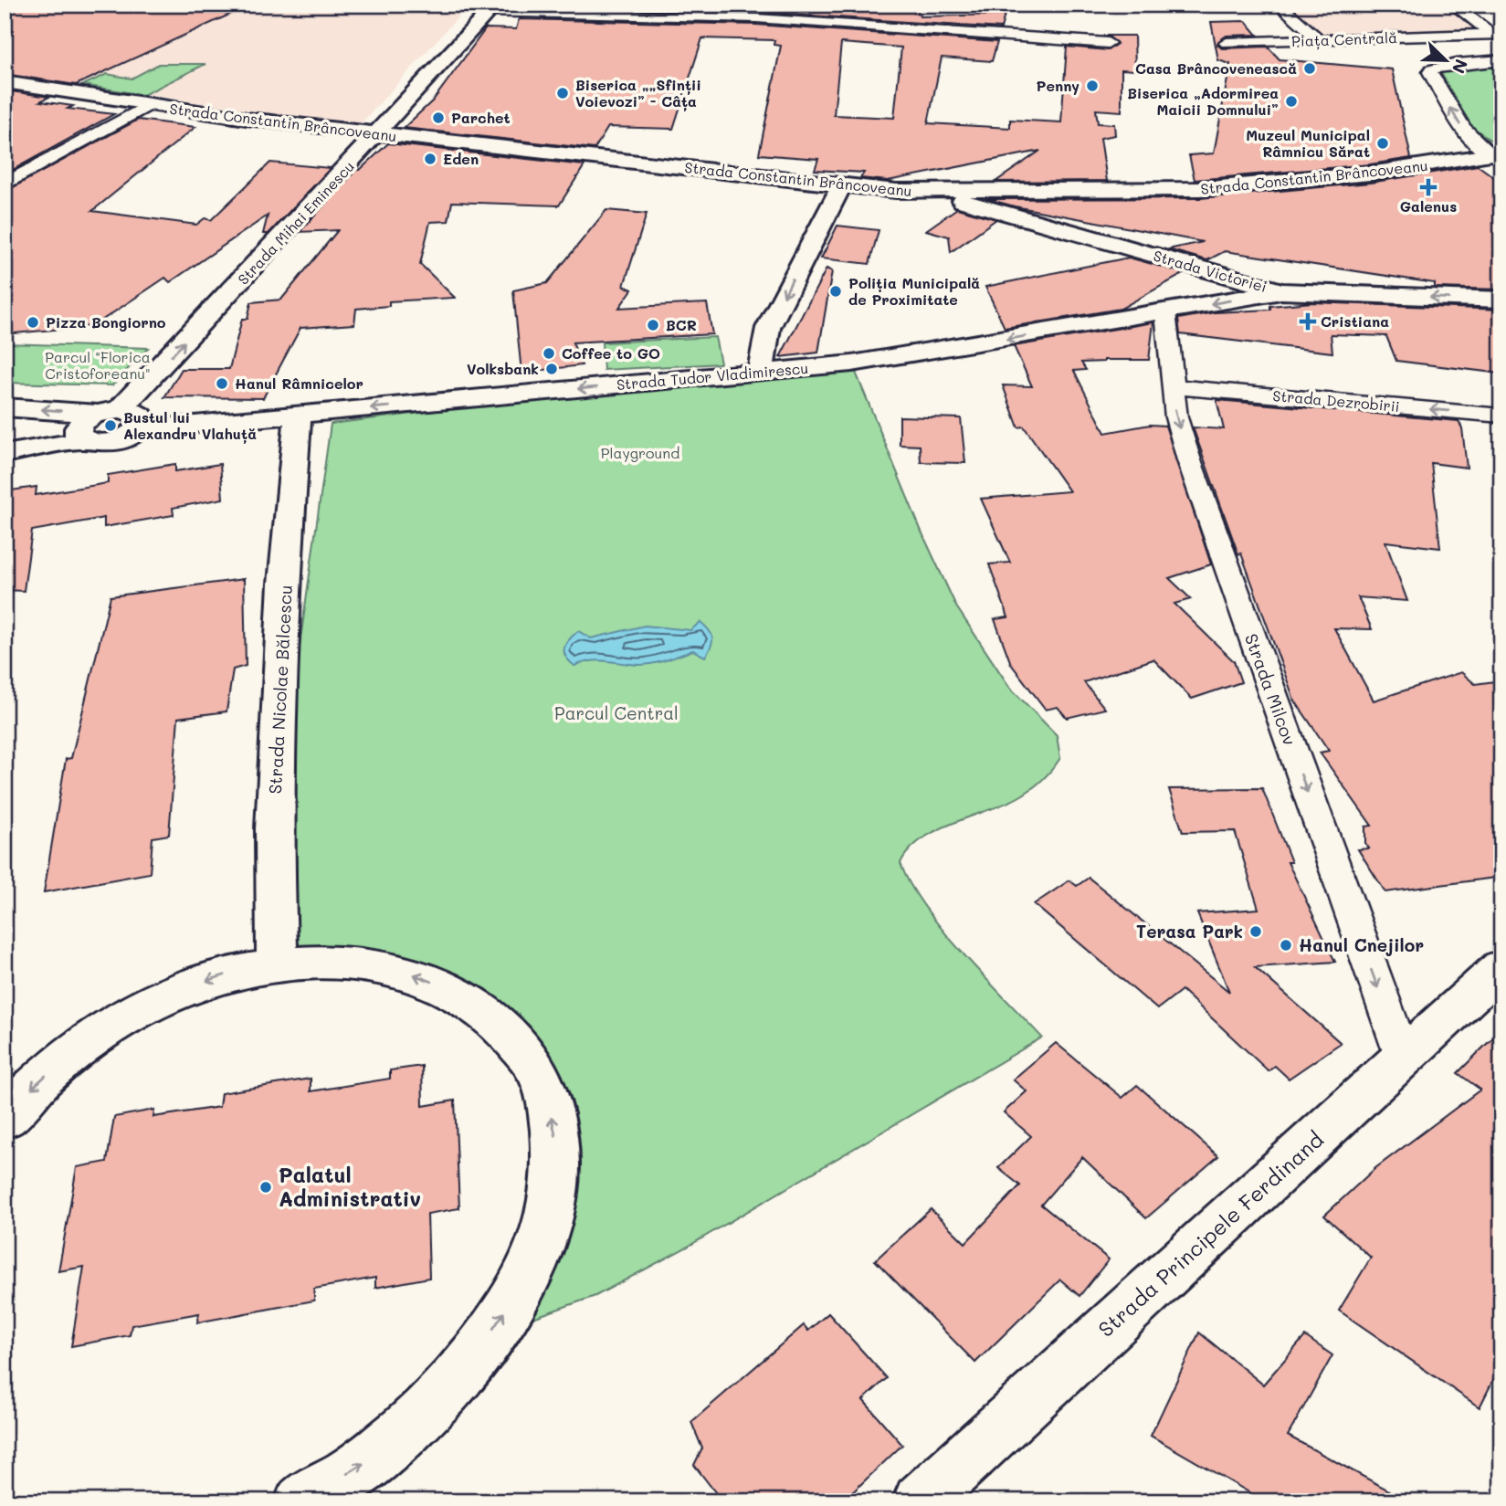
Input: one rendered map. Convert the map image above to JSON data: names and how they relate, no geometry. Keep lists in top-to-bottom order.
{
  "streets": {
    "street": [
      "Piața Centrală",
      "Strada Constantin Brâncoveanu",
      "Strada Mihai Eminescu",
      "Strada Victoriei",
      "Strada Tudor Vladimirescu",
      "Strada Dezrobirii",
      "Strada Nicolae Bălcescu",
      "Strada Milcov",
      "Strada Principele Ferdinand"
    ]
  },
  "crossings": [
    ["Strada Constantin Brâncoveanu", "Strada Mihai Eminescu"],
    ["Strada Constantin Brâncoveanu", "Strada Victoriei"],
    ["Strada Victoriei", "Strada Tudor Vladimirescu"],
    ["Strada Tudor Vladimirescu", "Strada Nicolae Bălcescu"],
    ["Strada Tudor Vladimirescu", "Strada Milcov"],
    ["Strada Dezrobirii", "Strada Milcov"],
    ["Strada Milcov", "Strada Principele Ferdinand"]
  ],
  "one_way": [
    "Strada Victoriei",
    "Strada Tudor Vladimirescu",
    "Strada Dezrobirii",
    "Strada Milcov"
  ],
  "parks": ["Parcul \"Florica Cristoforeanu\"", "Playground", "Parcul Central"],
  "places": {
    "other": [
      "Casa Brâncovenească",
      "Penny",
      "Biserica „„Sfinții Voievozi” - Câța",
      "Biserica „Adormirea Maicii Domnului”",
      "Parchet",
      "Muzeul Municipal Râmnicu Sărat",
      "Eden",
      "Poliția Municipală de Proximitate",
      "Pizza Bongiorno",
      "BCR",
      "Coffee to GO",
      "Volksbank",
      "Hanul Râmnicelor",
      "Bustul lui Alexandru Vlahuță",
      "Terasa Park",
      "Hanul Cnejilor",
      "Palatul Administrativ"
    ],
    "health": ["Galenus", "Cristiana"]
  },
  "north": "bottom right"
}
